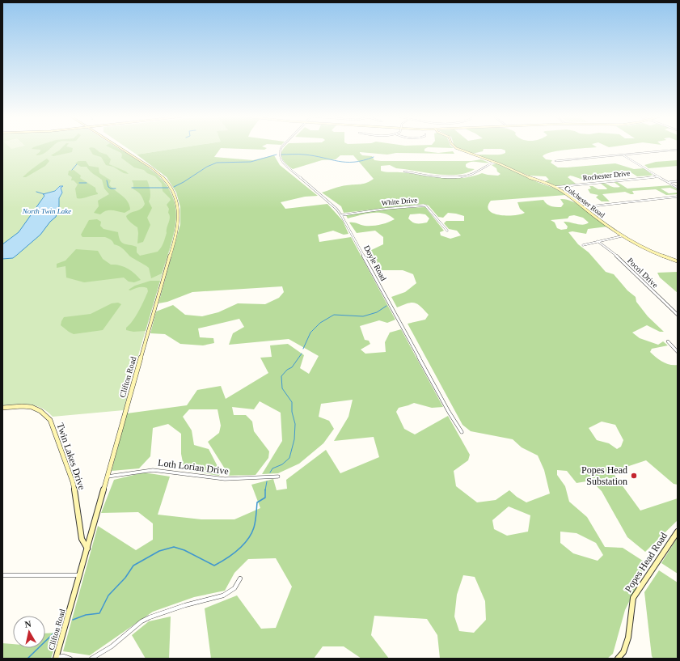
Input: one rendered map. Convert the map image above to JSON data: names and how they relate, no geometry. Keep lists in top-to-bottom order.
{
  "streets": {
    "main road": [
      "Colchester Road",
      "Clifton Road",
      "Twin Lakes Drive",
      "Popes Head Road"
    ],
    "street": [
      "Rochester Drive",
      "White Drive",
      "Doyle Road",
      "Pocol Drive",
      "Loth Lorian Drive"
    ]
  },
  "crossings": [
    ["Rochester Drive", "Colchester Road"],
    ["White Drive", "Doyle Road"],
    ["Clifton Road", "Twin Lakes Drive"],
    ["Clifton Road", "Loth Lorian Drive"]
  ],
  "water": ["North Twin Lake"],
  "places": ["Popes Head Substation"],
  "north": "top"
}
